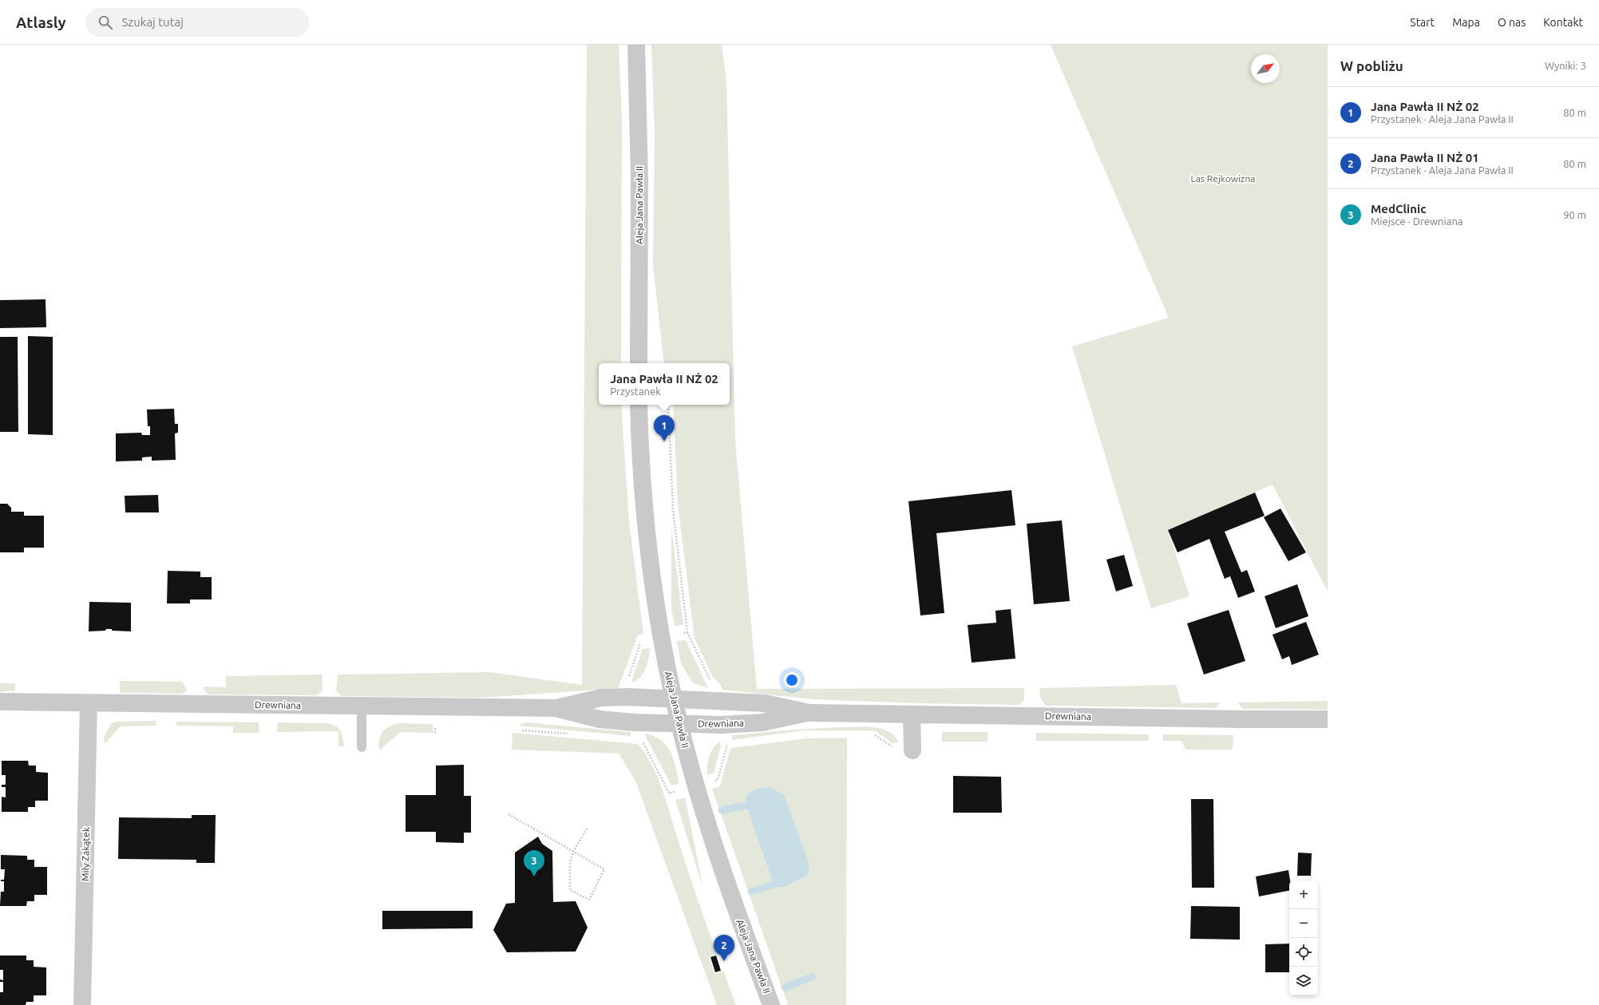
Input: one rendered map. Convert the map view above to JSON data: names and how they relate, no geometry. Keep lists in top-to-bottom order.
{
  "streets": {
    "street": ["Aleja Jana Pawła II", "Drewniana", "Miły Zakątek"]
  },
  "crossings": [
    ["Aleja Jana Pawła II", "Drewniana"],
    ["Drewniana", "Miły Zakątek"]
  ],
  "parks": ["Las Rejkowizna"],
  "north": "top right",
  "page": {
    "header": "Atlasly",
    "search": "Szukaj tutaj",
    "nav": [
      "Start",
      "Mapa",
      "O nas",
      "Kontakt"
    ],
    "heading": ["W pobliżu", "Wyniki: 3"],
    "list": [
      {
        "mark": "1",
        "name": "Jana Pawła II NŻ 02",
        "note": "Przystanek · Aleja Jana Pawła II",
        "value": "80 m"
      },
      {
        "mark": "2",
        "name": "Jana Pawła II NŻ 01",
        "note": "Przystanek · Aleja Jana Pawła II",
        "value": "80 m"
      },
      {
        "mark": "3",
        "name": "MedClinic",
        "note": "Miejsce · Drewniana",
        "value": "90 m"
      }
    ],
    "popup": ["Jana Pawła II NŻ 02", "Przystanek"],
    "pins": ["1", "3", "2"],
    "map_buttons": ["+", "−"]
  }
}
